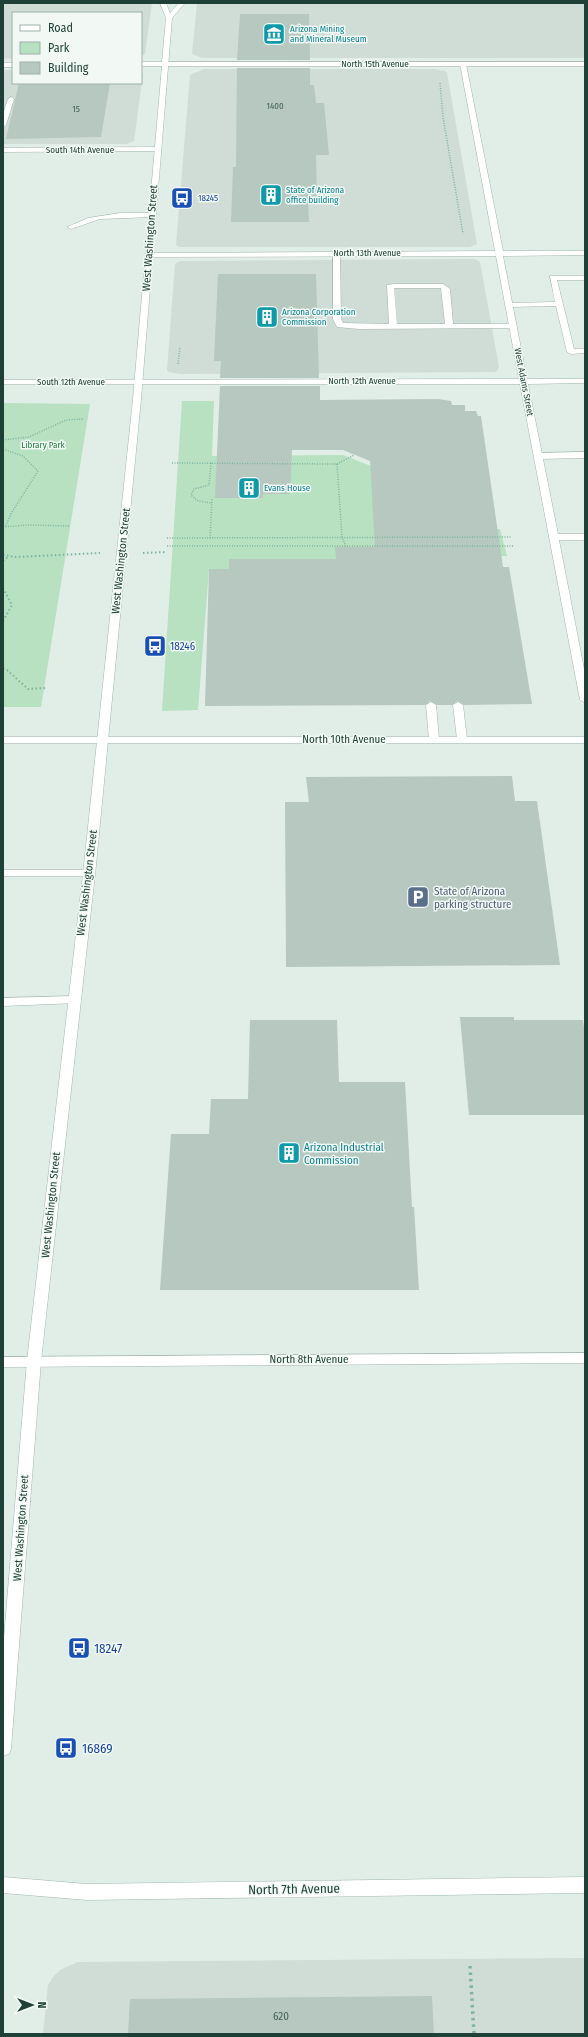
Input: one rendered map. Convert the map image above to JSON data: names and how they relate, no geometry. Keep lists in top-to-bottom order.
{
  "streets": {
    "street": [
      "North 15th Avenue",
      "South 14th Avenue",
      "West Washington Street",
      "North 13th Avenue",
      "North 12th Avenue",
      "South 12th Avenue",
      "West Adams Street",
      "North 10th Avenue",
      "North 8th Avenue",
      "North 7th Avenue"
    ]
  },
  "crossings": [
    ["North 15th Avenue", "West Washington Street"],
    ["North 15th Avenue", "West Adams Street"],
    ["South 14th Avenue", "West Washington Street"],
    ["West Washington Street", "North 13th Avenue"],
    ["West Washington Street", "North 12th Avenue"],
    ["West Washington Street", "South 12th Avenue"],
    ["West Washington Street", "North 10th Avenue"],
    ["West Washington Street", "North 8th Avenue"],
    ["North 13th Avenue", "West Adams Street"],
    ["North 12th Avenue", "South 12th Avenue"],
    ["North 12th Avenue", "West Adams Street"]
  ],
  "parks": ["Library Park"],
  "places": {
    "museum": ["Arizona Mining and Mineral Museum"],
    "building": [
      "State of Arizona office building",
      "Arizona Corporation Commission",
      "Evans House",
      "Arizona Industrial Commission"
    ],
    "bus stop": [
      "18245",
      "18246",
      "18247",
      "16869"
    ],
    "parking": ["State of Arizona parking structure"]
  },
  "house_numbers": ["1400", "15", "620"],
  "legend": ["Road", "Park", "Building"],
  "north": "right"
}
